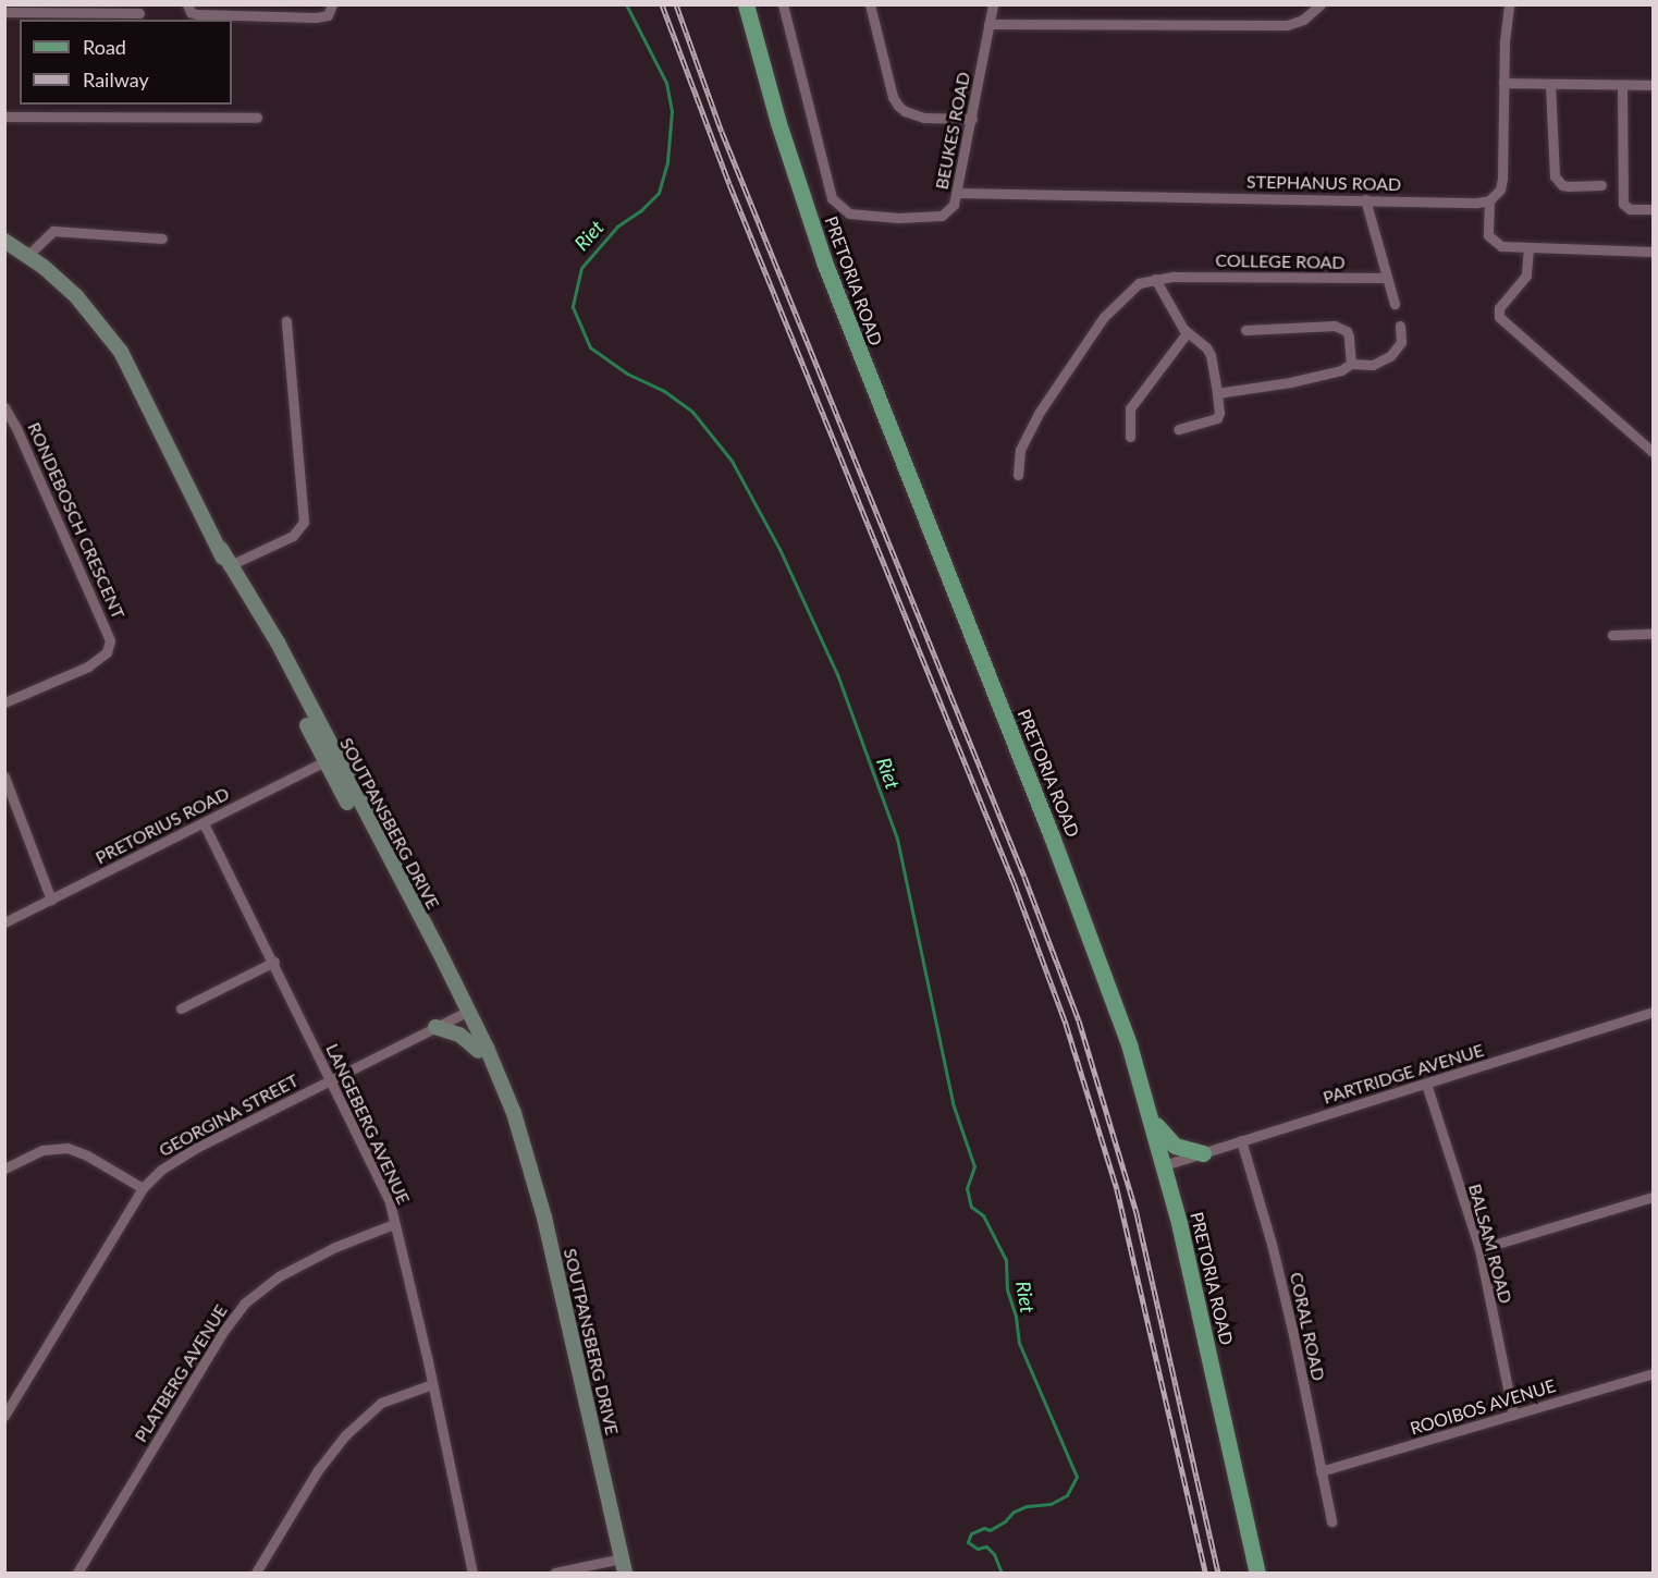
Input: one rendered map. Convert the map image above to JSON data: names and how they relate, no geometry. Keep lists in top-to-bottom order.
{
  "streets": {
    "main road": ["PRETORIA ROAD"],
    "street": [
      "BEUKES ROAD",
      "STEPHANUS ROAD",
      "COLLEGE ROAD",
      "RONDEBOSCH CRESCENT",
      "SOUTPANSBERG DRIVE",
      "PRETORIUS ROAD",
      "PARTRIDGE AVENUE",
      "GEORGINA STREET",
      "LANGEBERG AVENUE",
      "BALSAM ROAD",
      "CORAL ROAD",
      "PLATBERG AVENUE",
      "ROOIBOS AVENUE"
    ]
  },
  "crossings": [
    ["BEUKES ROAD", "STEPHANUS ROAD"],
    ["PRETORIA ROAD", "PARTRIDGE AVENUE"],
    ["SOUTPANSBERG DRIVE", "PRETORIUS ROAD"],
    ["SOUTPANSBERG DRIVE", "GEORGINA STREET"],
    ["PRETORIUS ROAD", "LANGEBERG AVENUE"],
    ["PARTRIDGE AVENUE", "BALSAM ROAD"],
    ["PARTRIDGE AVENUE", "CORAL ROAD"],
    ["GEORGINA STREET", "LANGEBERG AVENUE"],
    ["LANGEBERG AVENUE", "PLATBERG AVENUE"],
    ["BALSAM ROAD", "ROOIBOS AVENUE"],
    ["CORAL ROAD", "ROOIBOS AVENUE"]
  ],
  "water": ["Riet"],
  "legend": ["Road", "Railway"]
}
